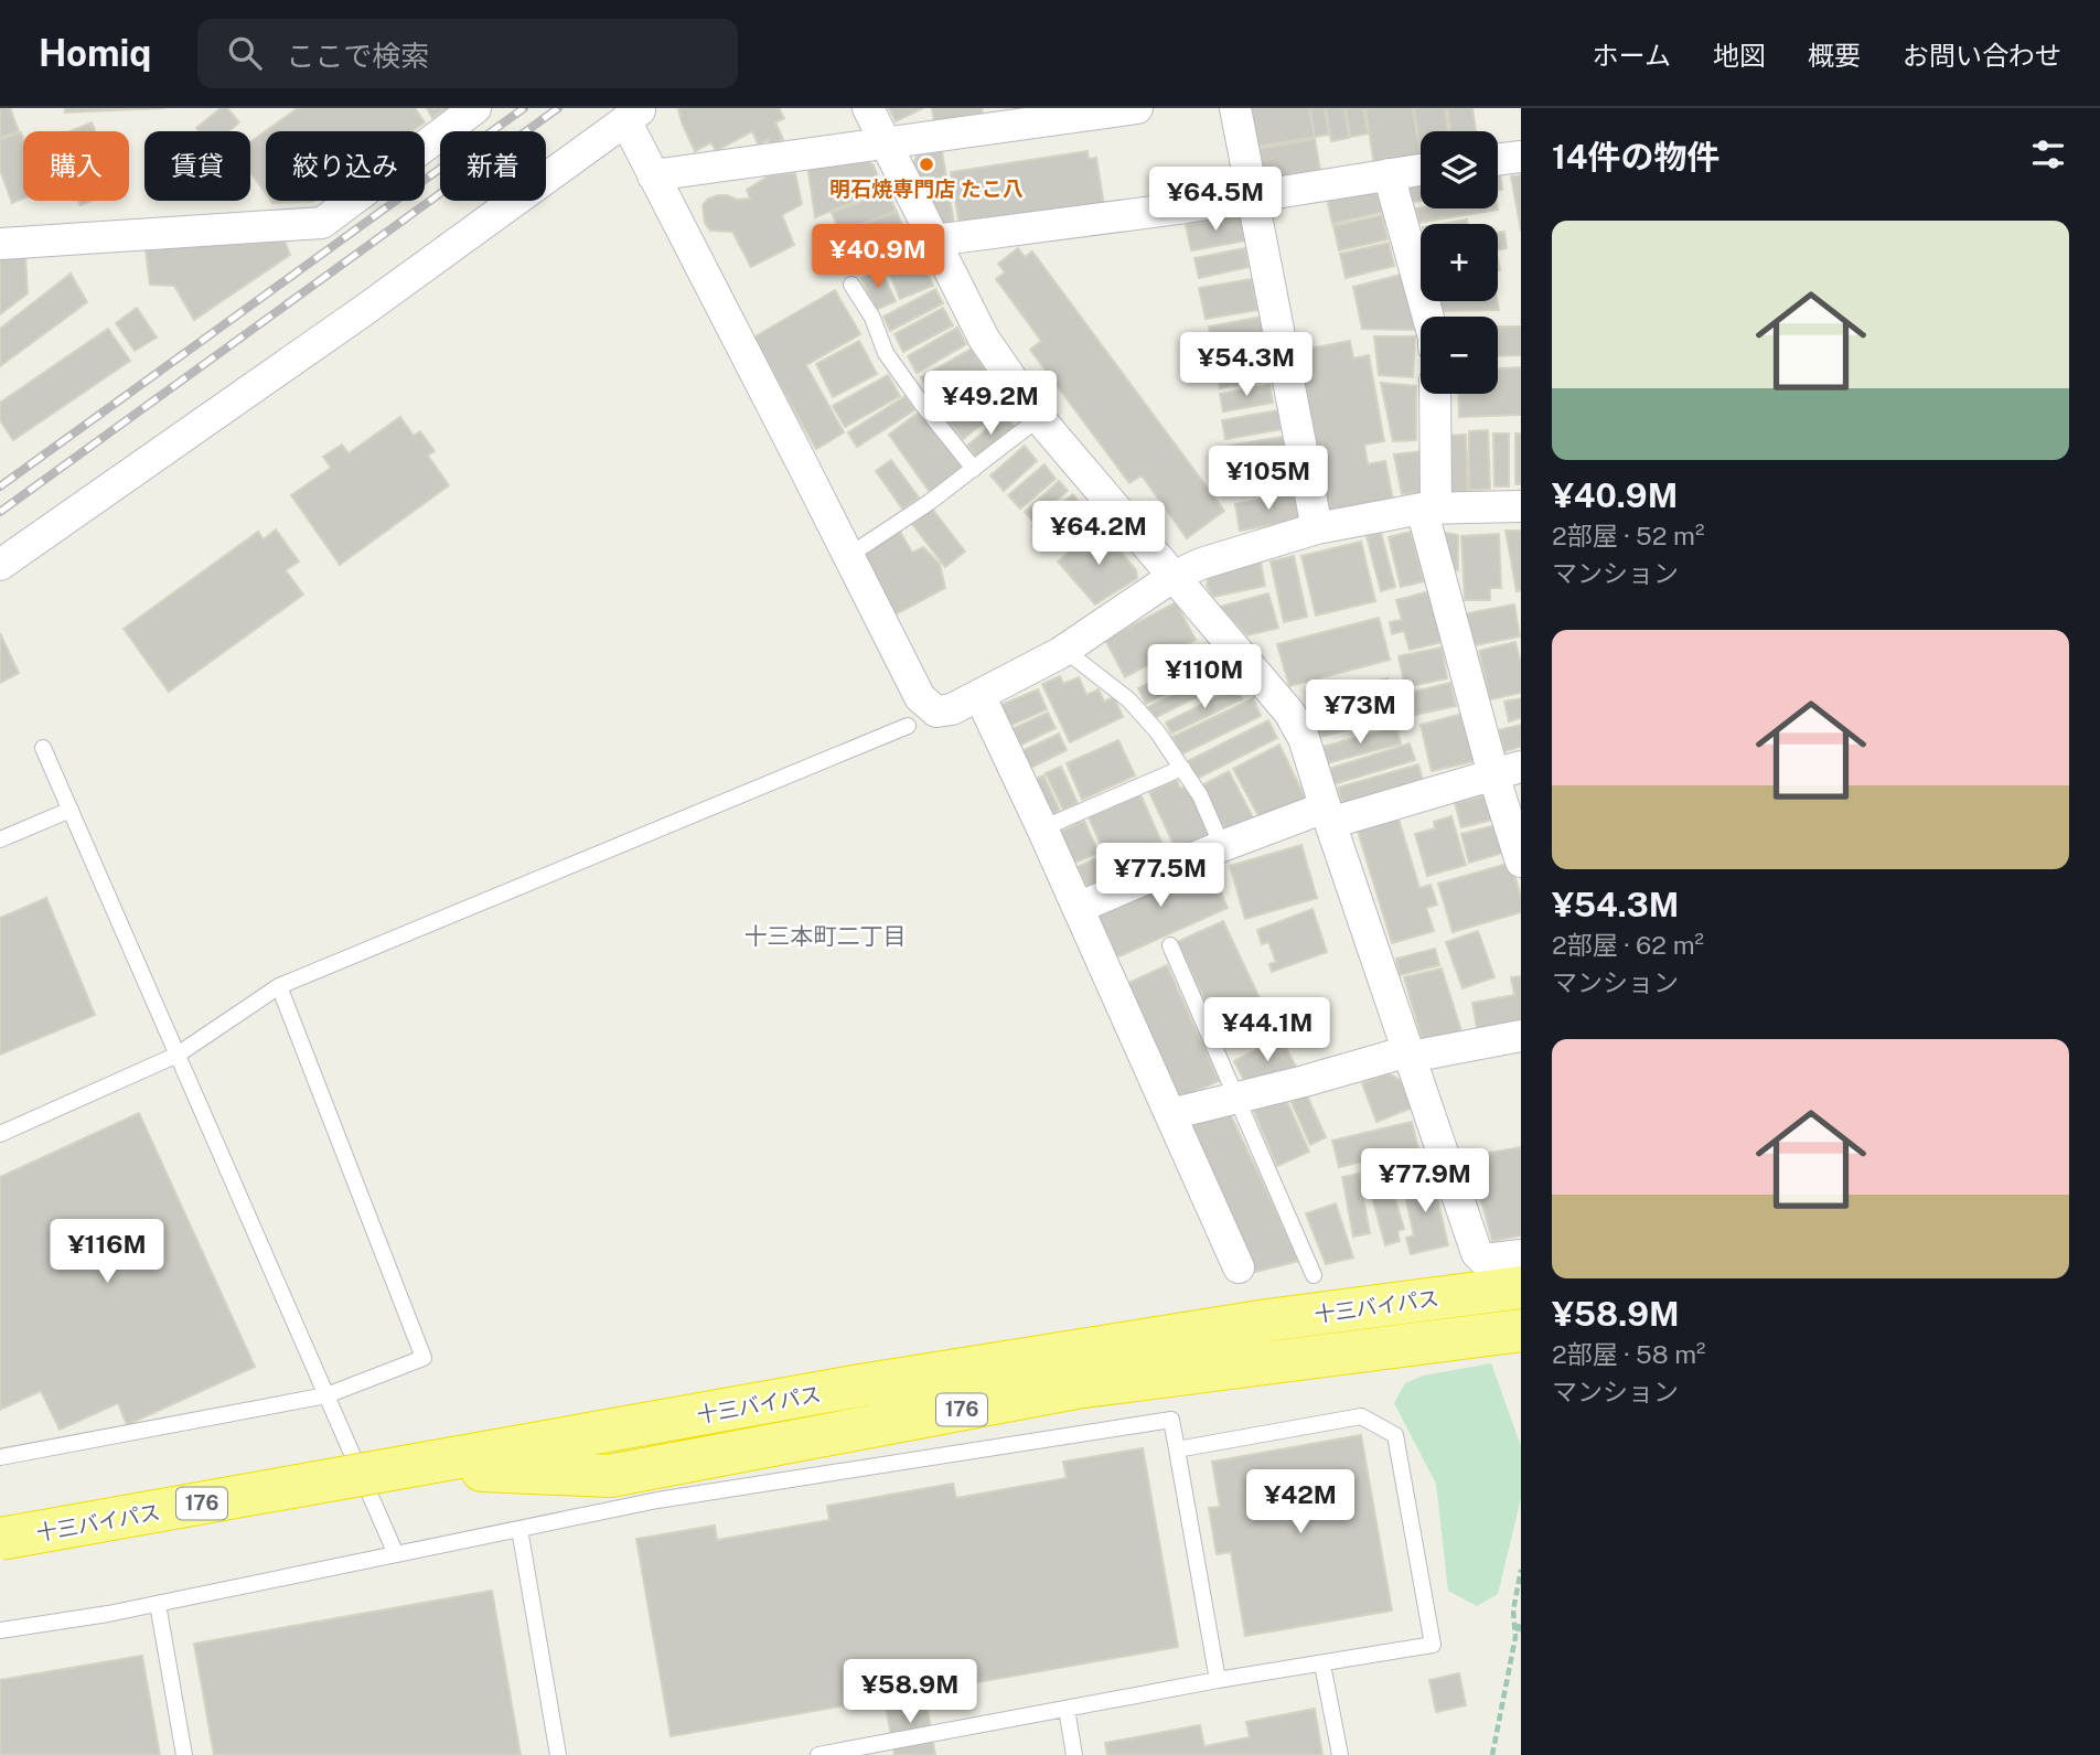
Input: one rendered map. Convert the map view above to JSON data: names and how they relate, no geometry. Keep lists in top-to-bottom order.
{
  "streets": {
    "highway": ["十三バイパス", "176"]
  },
  "crossings": [
    ["十三バイパス", "176"]
  ],
  "districts": ["十三本町二丁目"],
  "places": ["明石焼専門店 たこ八"],
  "page": {
    "header": "Homiq",
    "search": "ここで検索",
    "nav": [
      "ホーム",
      "地図",
      "概要",
      "お問い合わせ"
    ],
    "heading": "14件の物件",
    "map_buttons": ["+", "−"],
    "chip": [
      "購入",
      "賃貸",
      "絞り込み",
      "新着"
    ],
    "price": [
      "¥64.5M",
      "¥40.9M",
      "¥54.3M",
      "¥49.2M",
      "¥105M",
      "¥64.2M",
      "¥110M",
      "¥73M",
      "¥77.5M",
      "¥44.1M",
      "¥77.9M",
      "¥116M",
      "¥42M",
      "¥58.9M"
    ],
    "list": [
      {
        "name": "¥40.9M",
        "note": "2部屋 · 52 m² · マンション"
      },
      {
        "name": "¥54.3M",
        "note": "2部屋 · 62 m² · マンション"
      },
      {
        "name": "¥58.9M",
        "note": "2部屋 · 58 m² · マンション"
      }
    ]
  }
}
